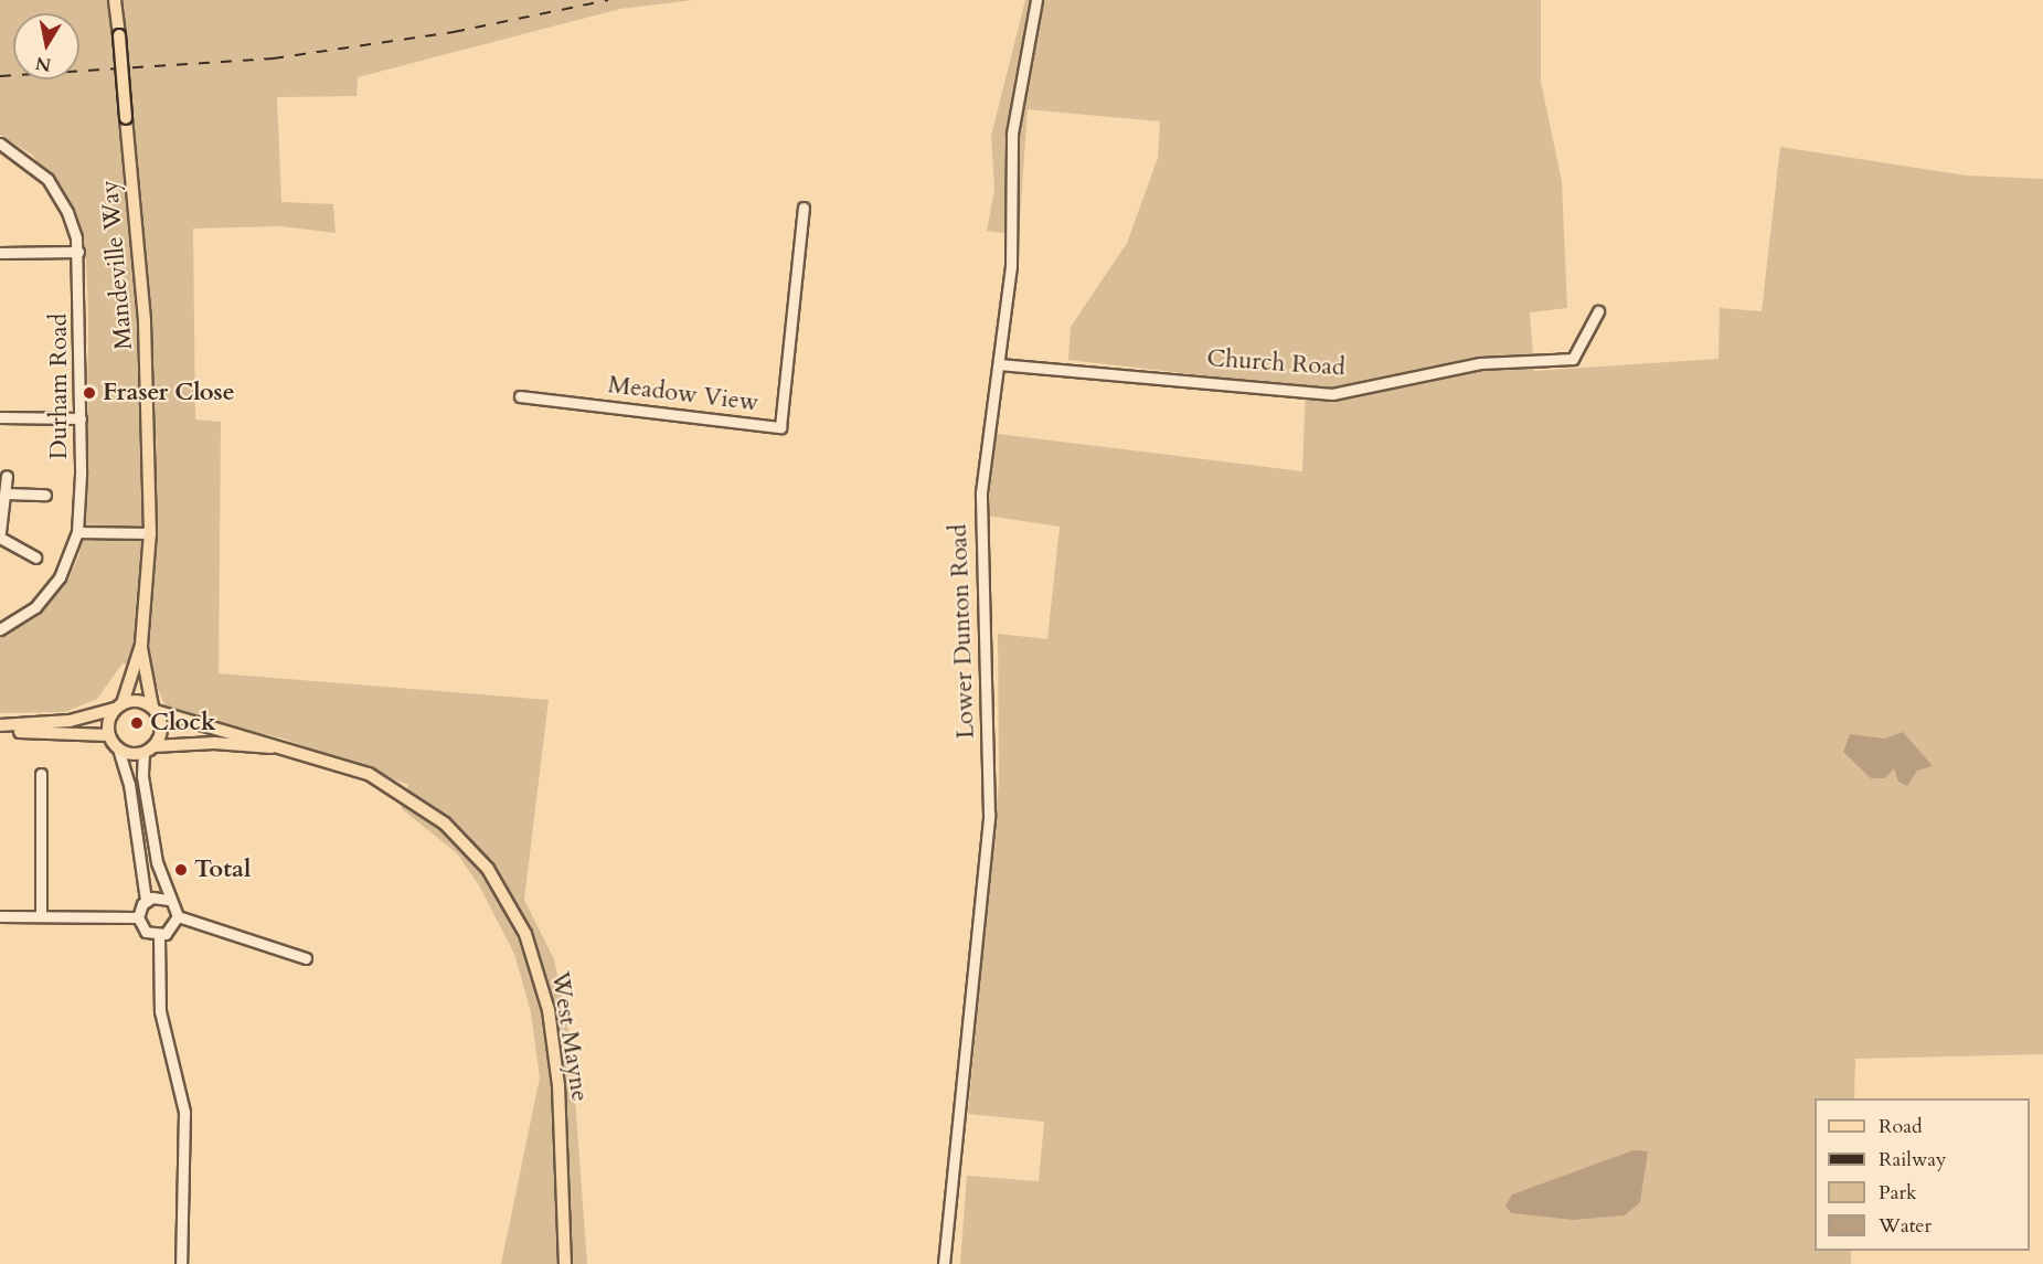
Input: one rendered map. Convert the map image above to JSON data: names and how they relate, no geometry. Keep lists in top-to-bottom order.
{
  "streets": {
    "main road": ["Mandeville Way", "West Mayne"],
    "street": [
      "Church Road",
      "Durham Road",
      "Meadow View",
      "Lower Dunton Road"
    ]
  },
  "crossings": [
    ["Mandeville Way", "West Mayne"],
    ["Church Road", "Lower Dunton Road"]
  ],
  "places": ["Fraser Close", "Clock", "Total"],
  "legend": [
    "Road",
    "Railway",
    "Park",
    "Water"
  ],
  "north": "bottom"
}
